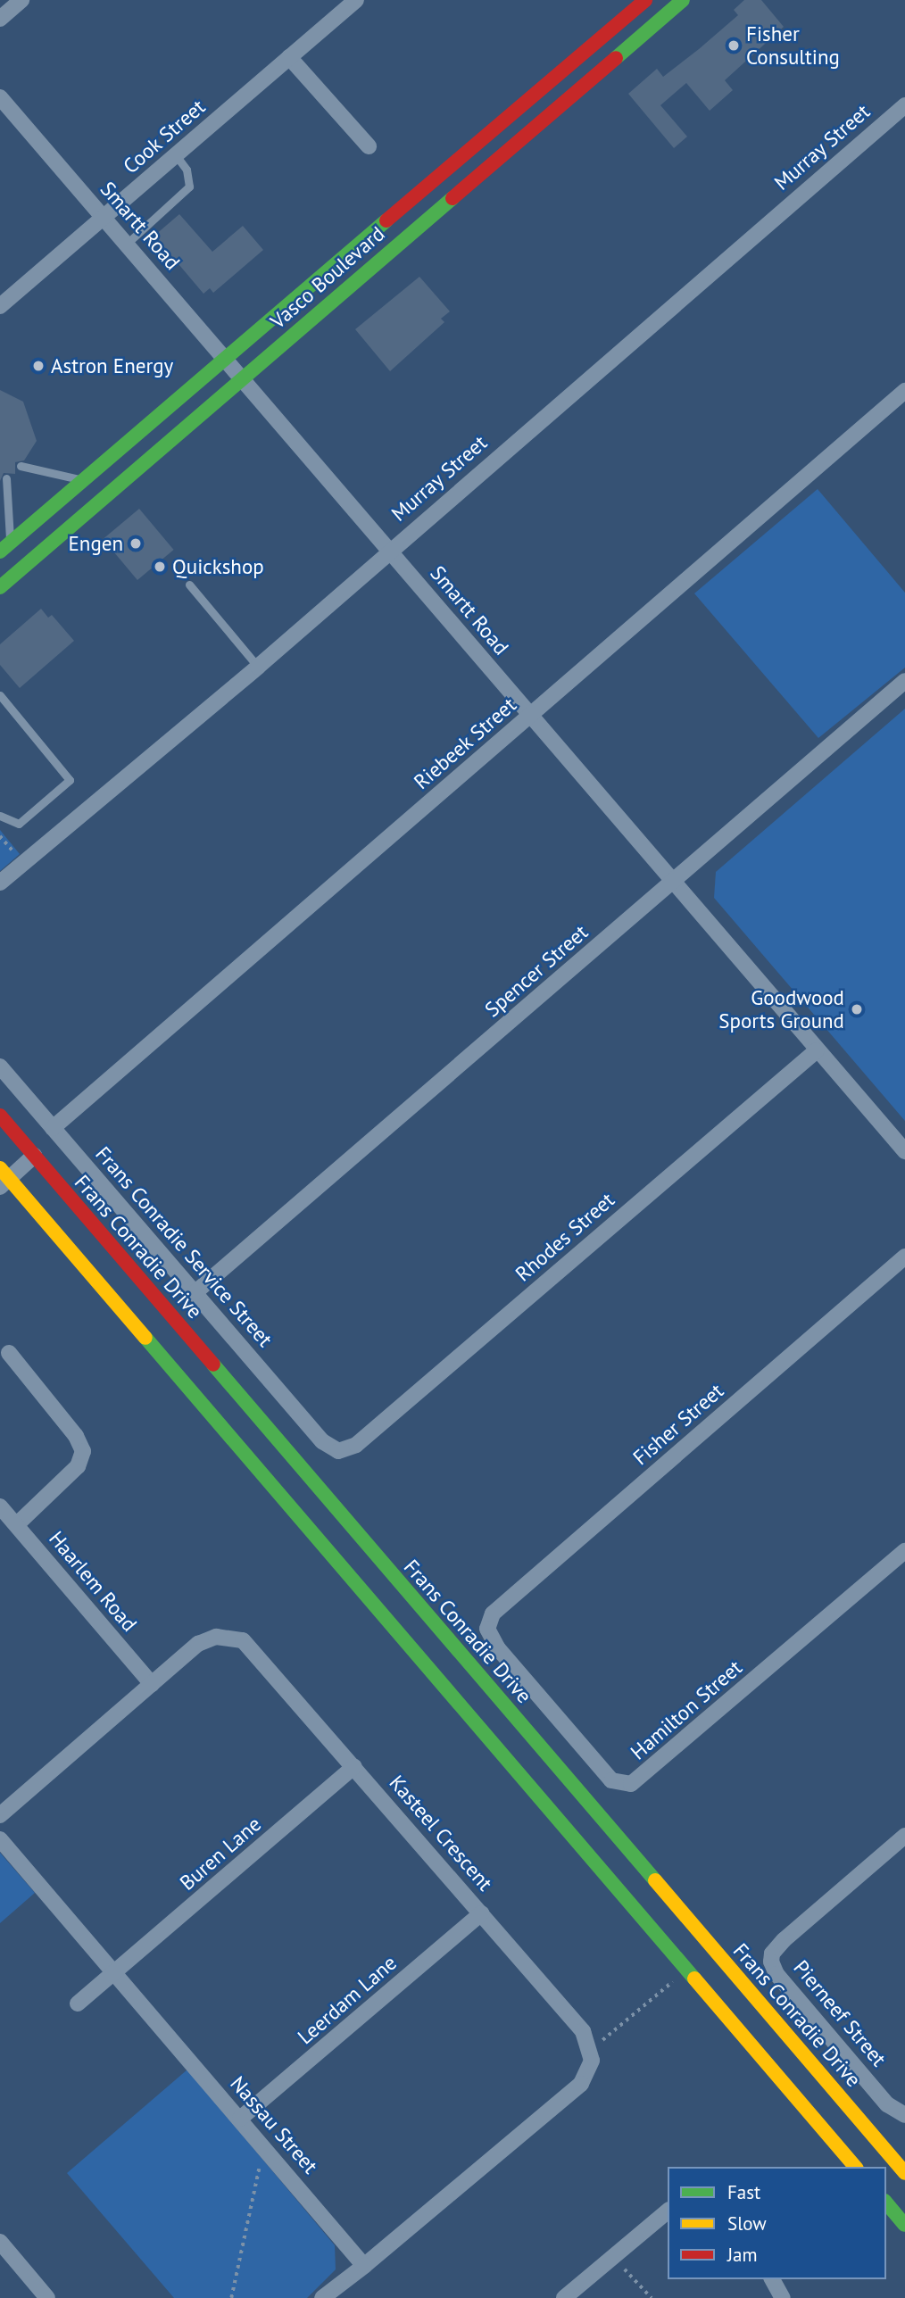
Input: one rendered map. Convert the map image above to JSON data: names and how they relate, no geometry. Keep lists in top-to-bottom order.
{
  "streets": {
    "main road": ["Vasco Boulevard", "Frans Conradie Drive"],
    "street": [
      "Cook Street",
      "Murray Street",
      "Smartt Road",
      "Riebeek Street",
      "Spencer Street",
      "Rhodes Street",
      "Frans Conradie Service Street",
      "Fisher Street",
      "Haarlem Road",
      "Hamilton Street",
      "Kasteel Crescent",
      "Buren Lane",
      "Leerdam Lane",
      "Pierneef Street",
      "Nassau Street"
    ]
  },
  "crossings": [
    ["Cook Street", "Smartt Road"],
    ["Murray Street", "Smartt Road"],
    ["Smartt Road", "Vasco Boulevard"],
    ["Smartt Road", "Riebeek Street"],
    ["Smartt Road", "Spencer Street"],
    ["Smartt Road", "Rhodes Street"],
    ["Riebeek Street", "Frans Conradie Service Street"],
    ["Spencer Street", "Frans Conradie Service Street"],
    ["Rhodes Street", "Frans Conradie Service Street"],
    ["Fisher Street", "Hamilton Street"],
    ["Haarlem Road", "Kasteel Crescent"],
    ["Kasteel Crescent", "Buren Lane"],
    ["Kasteel Crescent", "Leerdam Lane"],
    ["Buren Lane", "Nassau Street"],
    ["Leerdam Lane", "Nassau Street"]
  ],
  "places": [
    "Fisher Consulting",
    "Astron Energy",
    "Engen",
    "Quickshop",
    "Goodwood Sports Ground"
  ],
  "legend": ["Fast", "Slow", "Jam"]
}
